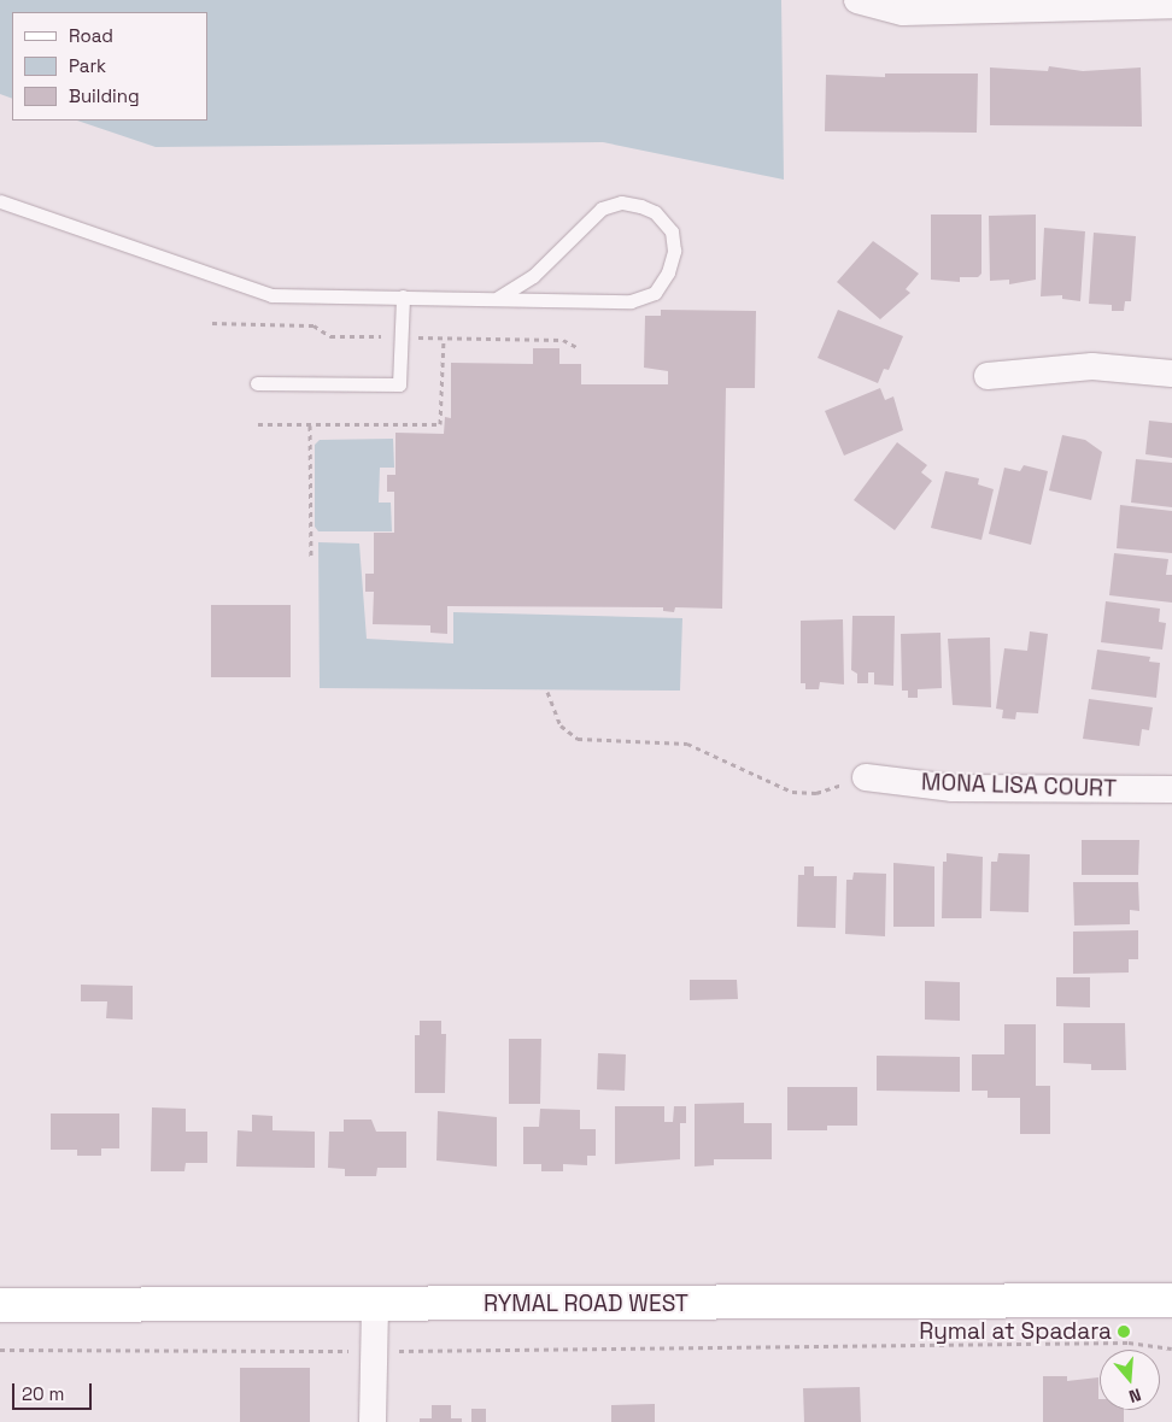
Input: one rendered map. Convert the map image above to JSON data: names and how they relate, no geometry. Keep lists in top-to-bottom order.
{
  "streets": {
    "main road": ["RYMAL ROAD WEST"],
    "street": ["MONA LISA COURT"]
  },
  "places": ["Rymal at Spadara"],
  "legend": ["Road", "Park", "Building"],
  "scale_bar": "20 m",
  "north": "bottom"
}
